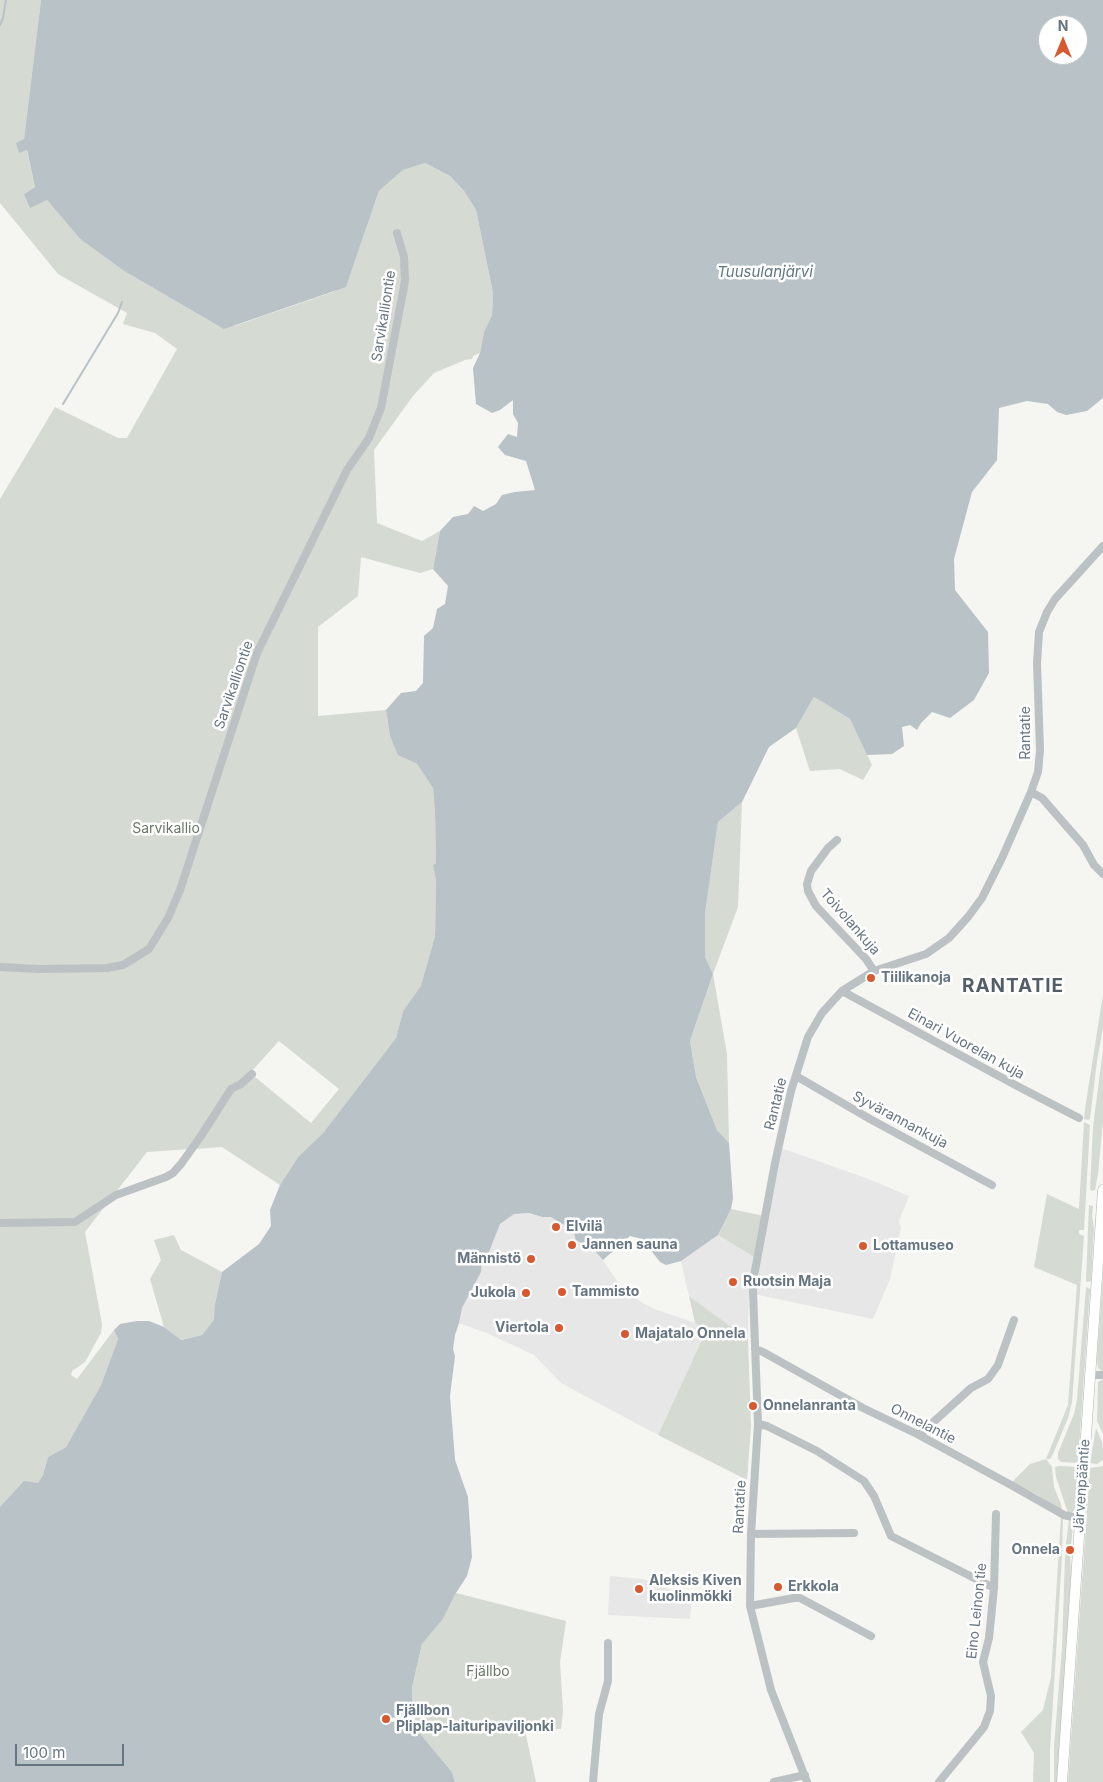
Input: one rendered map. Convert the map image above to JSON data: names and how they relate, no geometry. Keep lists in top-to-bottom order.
{
  "streets": {
    "main road": ["Järvenpääntie"],
    "street": [
      "Sarvikalliontie",
      "Rantatie",
      "Toivolankuja",
      "Einari Vuorelan kuja",
      "Syvärannankuja",
      "Onnelantie",
      "Eino Leinon tie"
    ]
  },
  "crossings": [
    ["Rantatie", "Toivolankuja"],
    ["Rantatie", "Einari Vuorelan kuja"],
    ["Rantatie", "Syvärannankuja"],
    ["Rantatie", "Onnelantie"],
    ["Onnelantie", "Järvenpääntie"]
  ],
  "districts": ["RANTATIE"],
  "water": ["Tuusulanjärvi"],
  "parks": ["Sarvikallio", "Fjällbo"],
  "places": [
    "Tiilikanoja",
    "Elvilä",
    "Jannen sauna",
    "Lottamuseo",
    "Männistö",
    "Ruotsin Maja",
    "Tammisto",
    "Jukola",
    "Viertola",
    "Majatalo Onnela",
    "Onnelanranta",
    "Onnela",
    "Erkkola",
    "Aleksis Kiven kuolinmökki",
    "Fjällbon Pliplap-laituripaviljonki"
  ],
  "scale_bar": "100 m",
  "north": "top"
}
